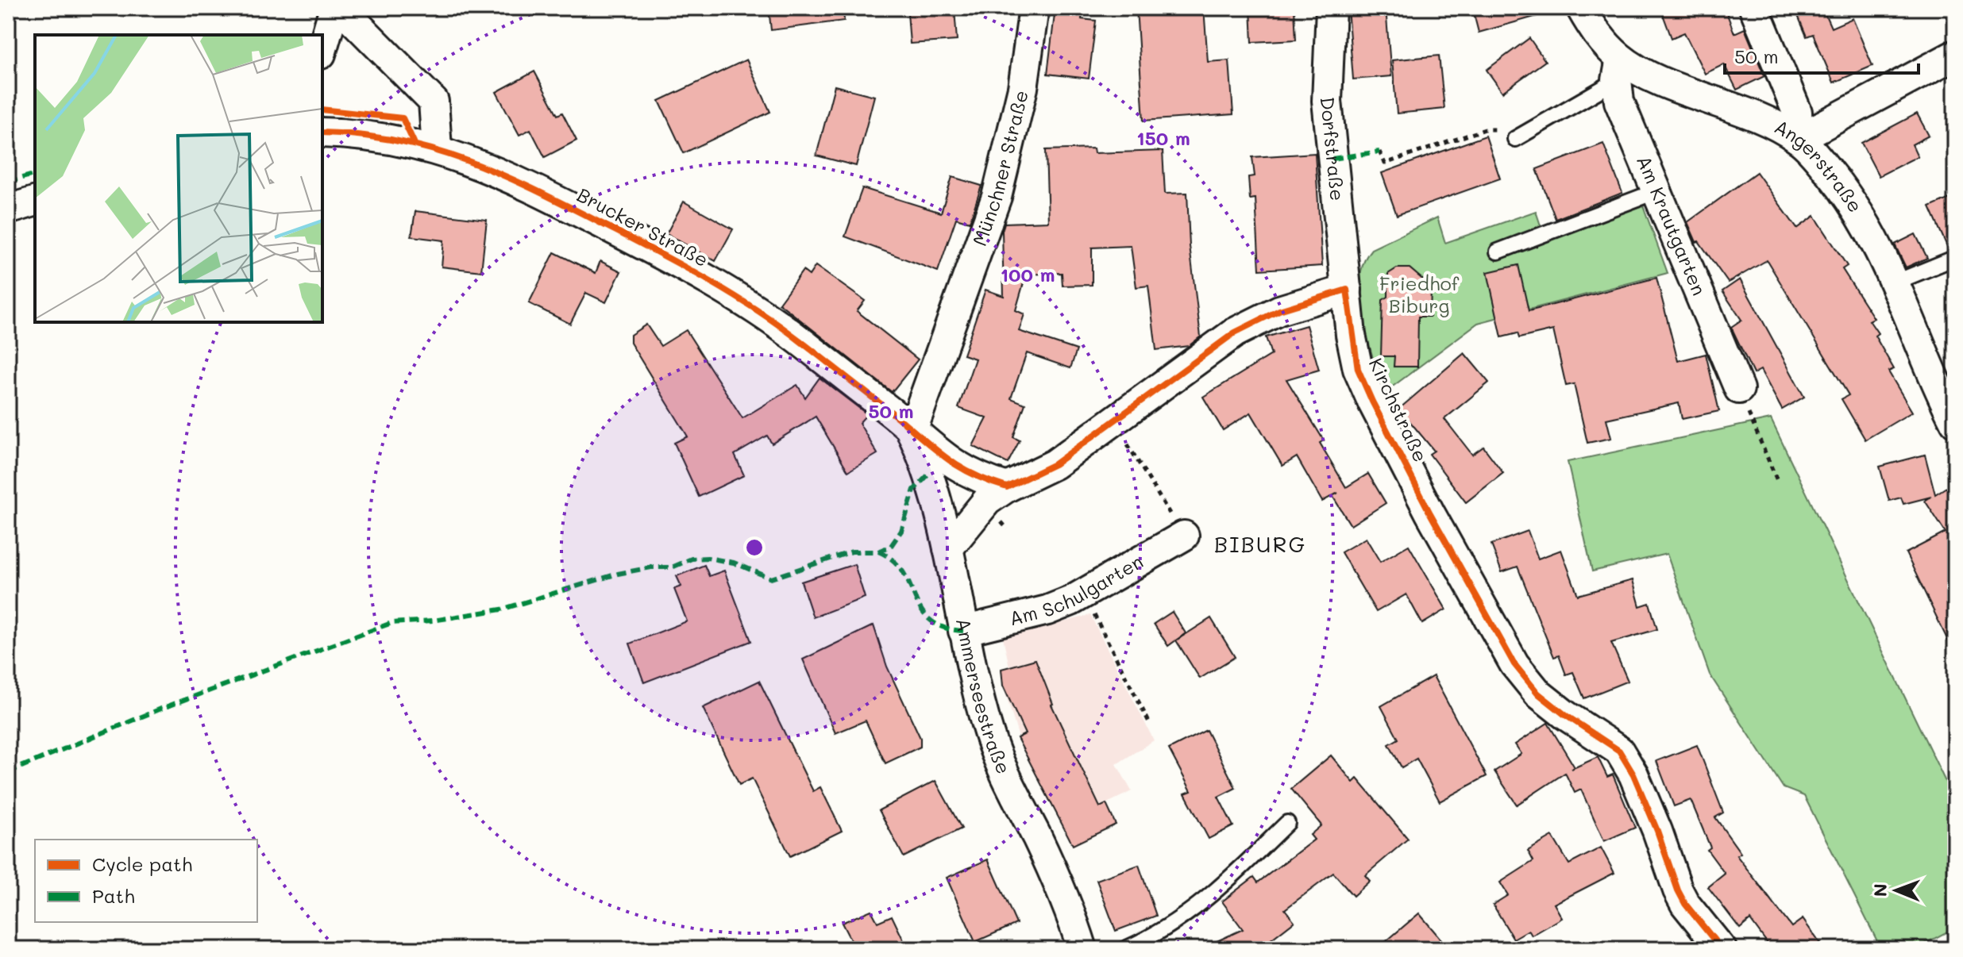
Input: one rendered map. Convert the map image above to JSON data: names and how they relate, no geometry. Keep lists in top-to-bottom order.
{
  "streets": {
    "street": [
      "Dorfstraße",
      "Münchner Straße",
      "Angerstraße",
      "Am Krautgarten",
      "Brucker Straße",
      "Kirchstraße",
      "Am Schulgarten",
      "Ammerseestraße"
    ]
  },
  "crossings": [
    ["Dorfstraße", "Kirchstraße"],
    ["Münchner Straße", "Brucker Straße"],
    ["Münchner Straße", "Ammerseestraße"],
    ["Angerstraße", "Am Krautgarten"],
    ["Brucker Straße", "Ammerseestraße"],
    ["Am Schulgarten", "Ammerseestraße"]
  ],
  "districts": ["BIBURG"],
  "parks": ["Friedhof Biburg"],
  "legend": ["Cycle path", "Path"],
  "scale_bar": "50 m",
  "north": "left",
  "rings": ["150 m", "100 m", "50 m"]
}
